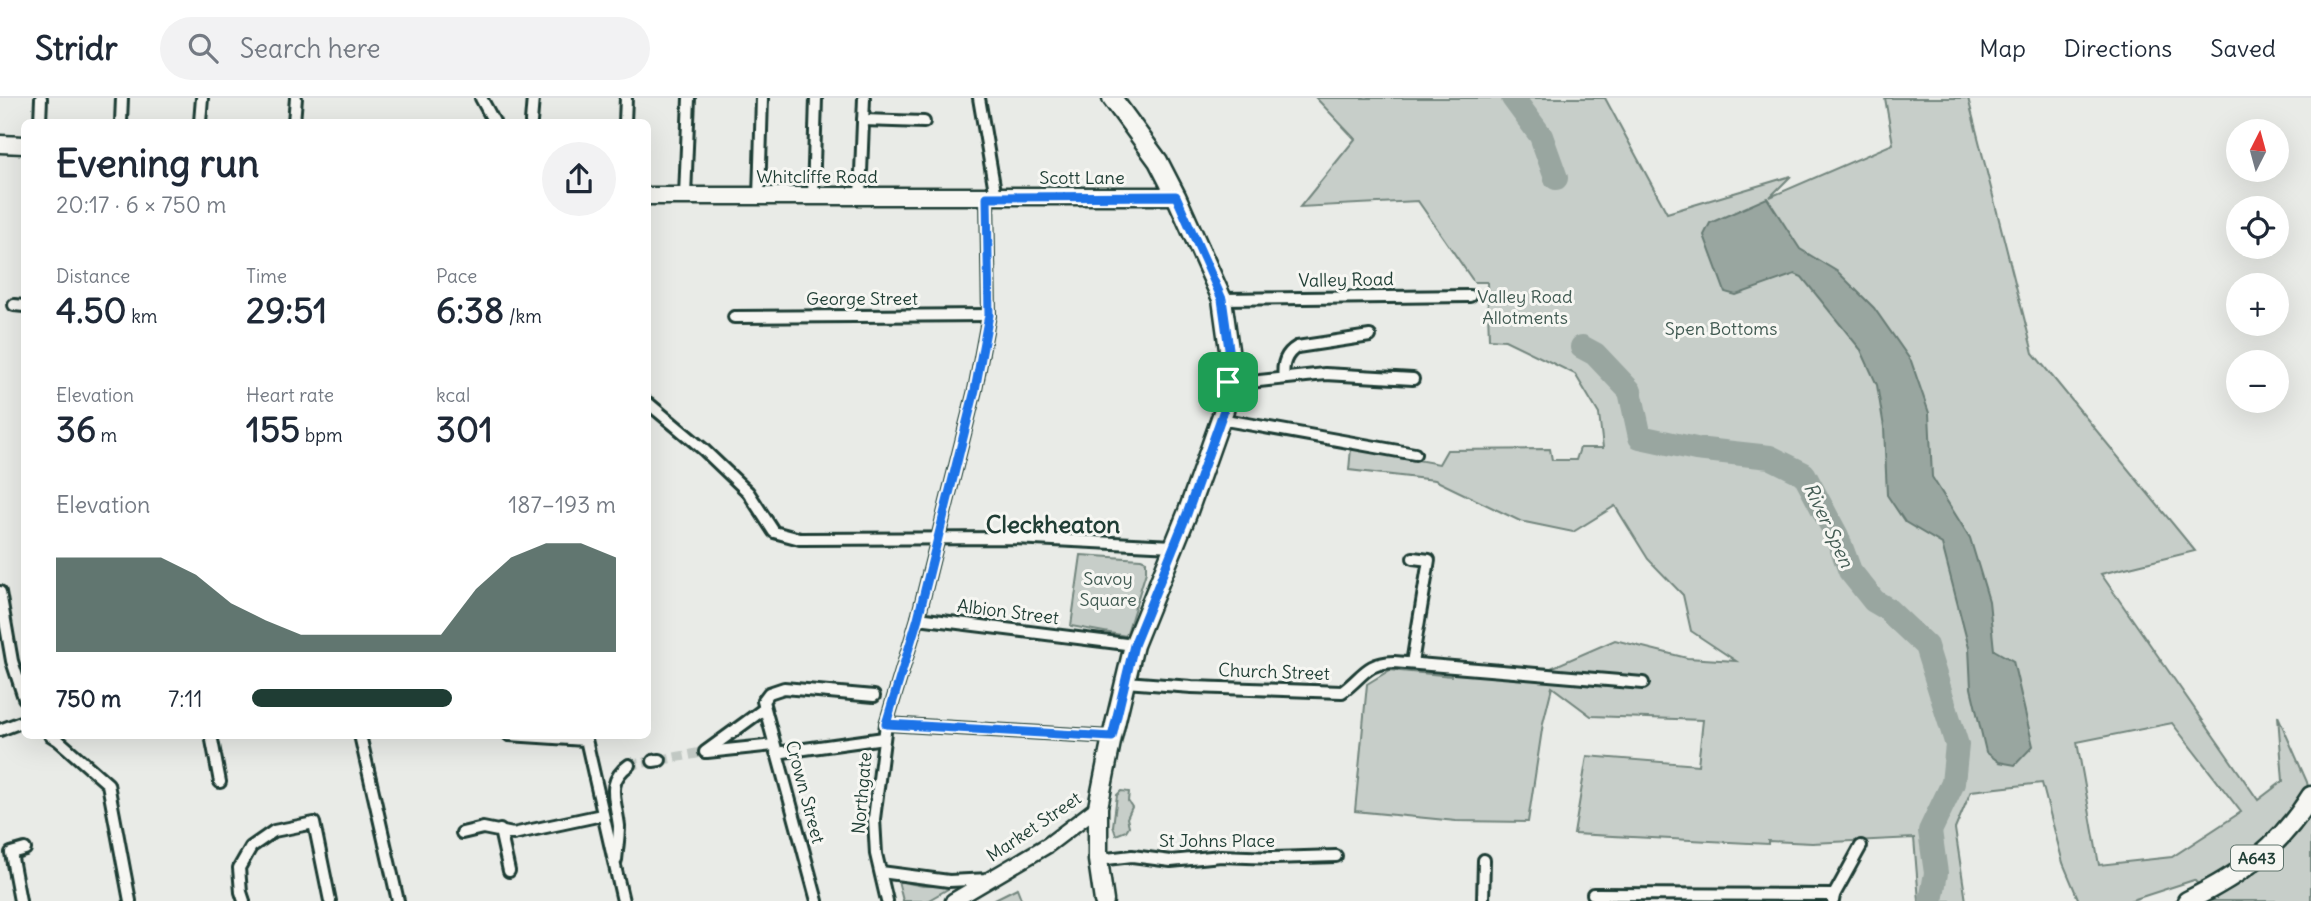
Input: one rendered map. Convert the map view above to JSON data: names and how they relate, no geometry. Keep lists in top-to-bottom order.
{
  "streets": {
    "main road": ["Whitcliffe Road", "Scott Lane", "A643"],
    "street": [
      "Valley Road",
      "George Street",
      "Albion Street",
      "Church Street",
      "Crown Street",
      "Northgate",
      "Market Street",
      "St Johns Place"
    ]
  },
  "crossings": [
    ["Whitcliffe Road", "Scott Lane"],
    ["Whitcliffe Road", "Northgate"],
    ["Scott Lane", "Northgate"],
    ["George Street", "Northgate"],
    ["Albion Street", "Northgate"],
    ["Northgate", "Market Street"]
  ],
  "districts": ["Cleckheaton"],
  "water": ["River Spen"],
  "parks": ["Valley Road Allotments", "Spen Bottoms", "Savoy Square"],
  "north": "top",
  "page": {
    "header": "Stridr",
    "search": "Search here",
    "nav": ["Map", "Directions", "Saved"],
    "map_buttons": ["+", "−"],
    "heading": ["Evening run", "20:17 · 6 × 750 m"],
    "stats": [
      ["Distance", "4.50 km"],
      ["Time", "29:51"],
      ["Pace", "6:38 /km"],
      ["Elevation", "36 m"],
      ["Heart rate", "155 bpm"],
      ["kcal", "301"]
    ],
    "chart": ["Elevation", "187–193 m"],
    "list": [
      {
        "name": "750 m",
        "note": "7:11"
      }
    ]
  }
}
